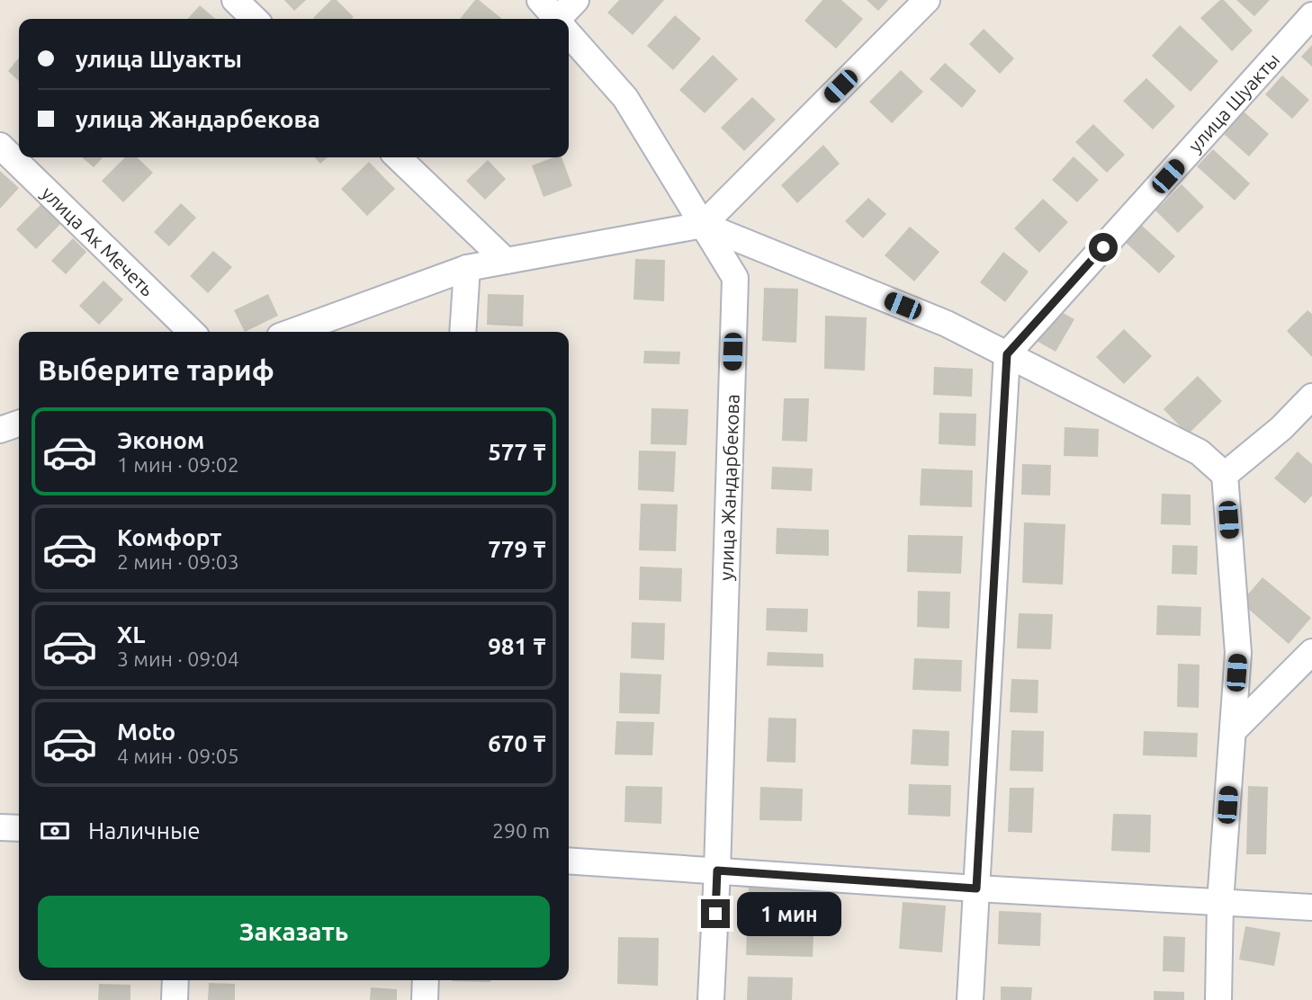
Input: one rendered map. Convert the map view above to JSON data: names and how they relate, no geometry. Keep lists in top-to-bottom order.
{
  "streets": {
    "street": ["улица Шуакты", "улица Ак Мечеть", "улица Жандарбекова"]
  },
  "page": {
    "banner": ["улица Шуакты", "улица Жандарбекова"],
    "heading": "Выберите тариф",
    "list": [
      {
        "name": "Эконом",
        "note": "1 мин · 09:02",
        "value": "577 ₸"
      },
      {
        "name": "Комфорт",
        "note": "2 мин · 09:03",
        "value": "779 ₸"
      },
      {
        "name": "XL",
        "note": "3 мин · 09:04",
        "value": "981 ₸"
      },
      {
        "name": "Moto",
        "note": "4 мин · 09:05",
        "value": "670 ₸"
      }
    ],
    "pay": ["Наличные", "290 m"],
    "buttons": "Заказать",
    "bubble": "1 мин"
  }
}
